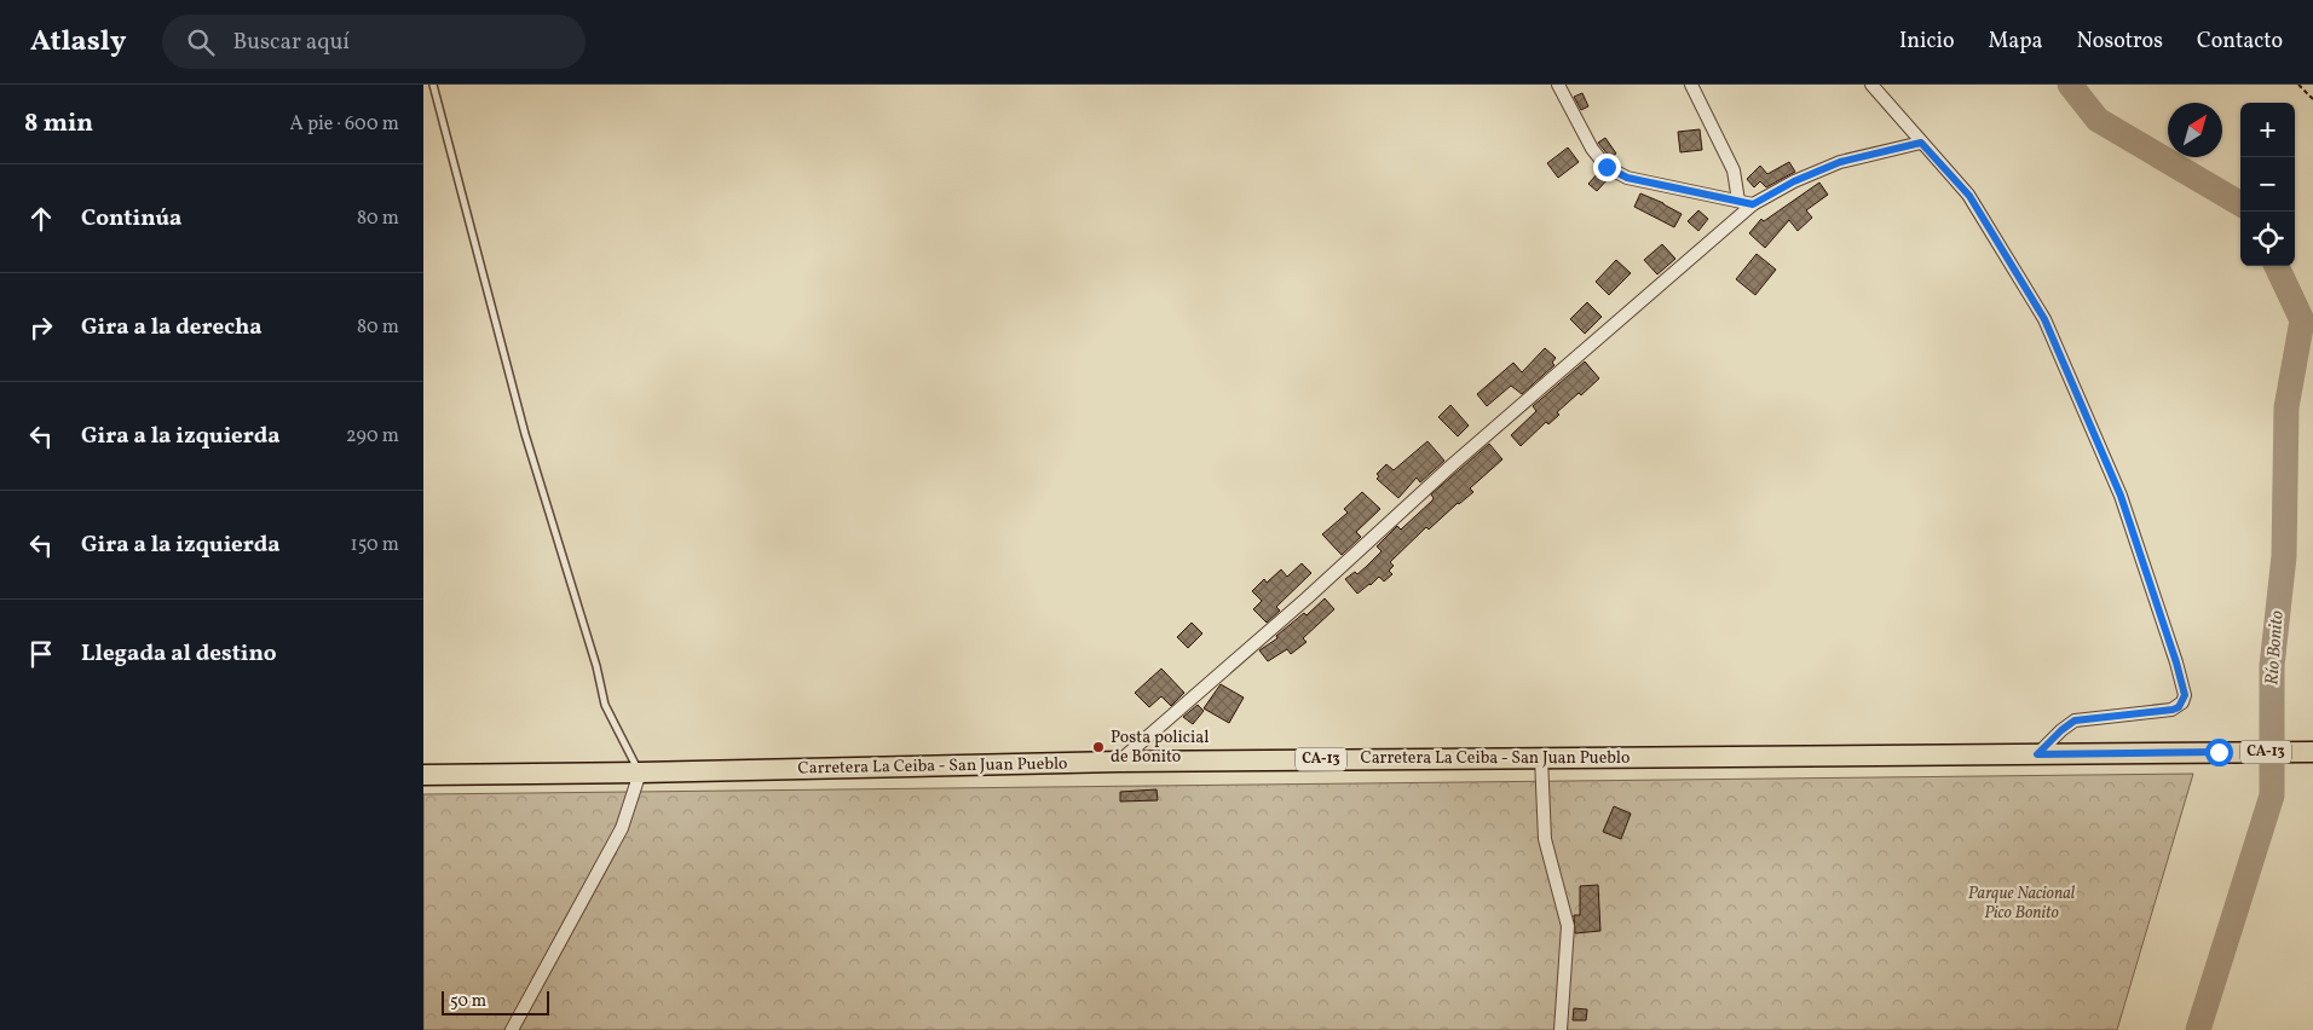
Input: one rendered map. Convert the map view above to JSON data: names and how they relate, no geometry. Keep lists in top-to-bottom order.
{
  "streets": {
    "main road": ["CA-13", "Carretera La Ceiba - San Juan Pueblo"]
  },
  "water": ["Río Bonito"],
  "parks": ["Parque Nacional Pico Bonito"],
  "places": ["Posta policial de Bonito"],
  "scale_bar": "50 m",
  "north": "top right",
  "page": {
    "header": "Atlasly",
    "search": "Buscar aquí",
    "nav": [
      "Inicio",
      "Mapa",
      "Nosotros",
      "Contacto"
    ],
    "heading": ["8 min", "A pie · 600 m"],
    "map_buttons": ["+", "−"],
    "list": [
      ["Continúa", "80 m"],
      ["Gira a la derecha", "80 m"],
      ["Gira a la izquierda", "290 m"],
      ["Gira a la izquierda", "150 m"],
      "Llegada al destino"
    ],
    "scale": "50 m"
  }
}
